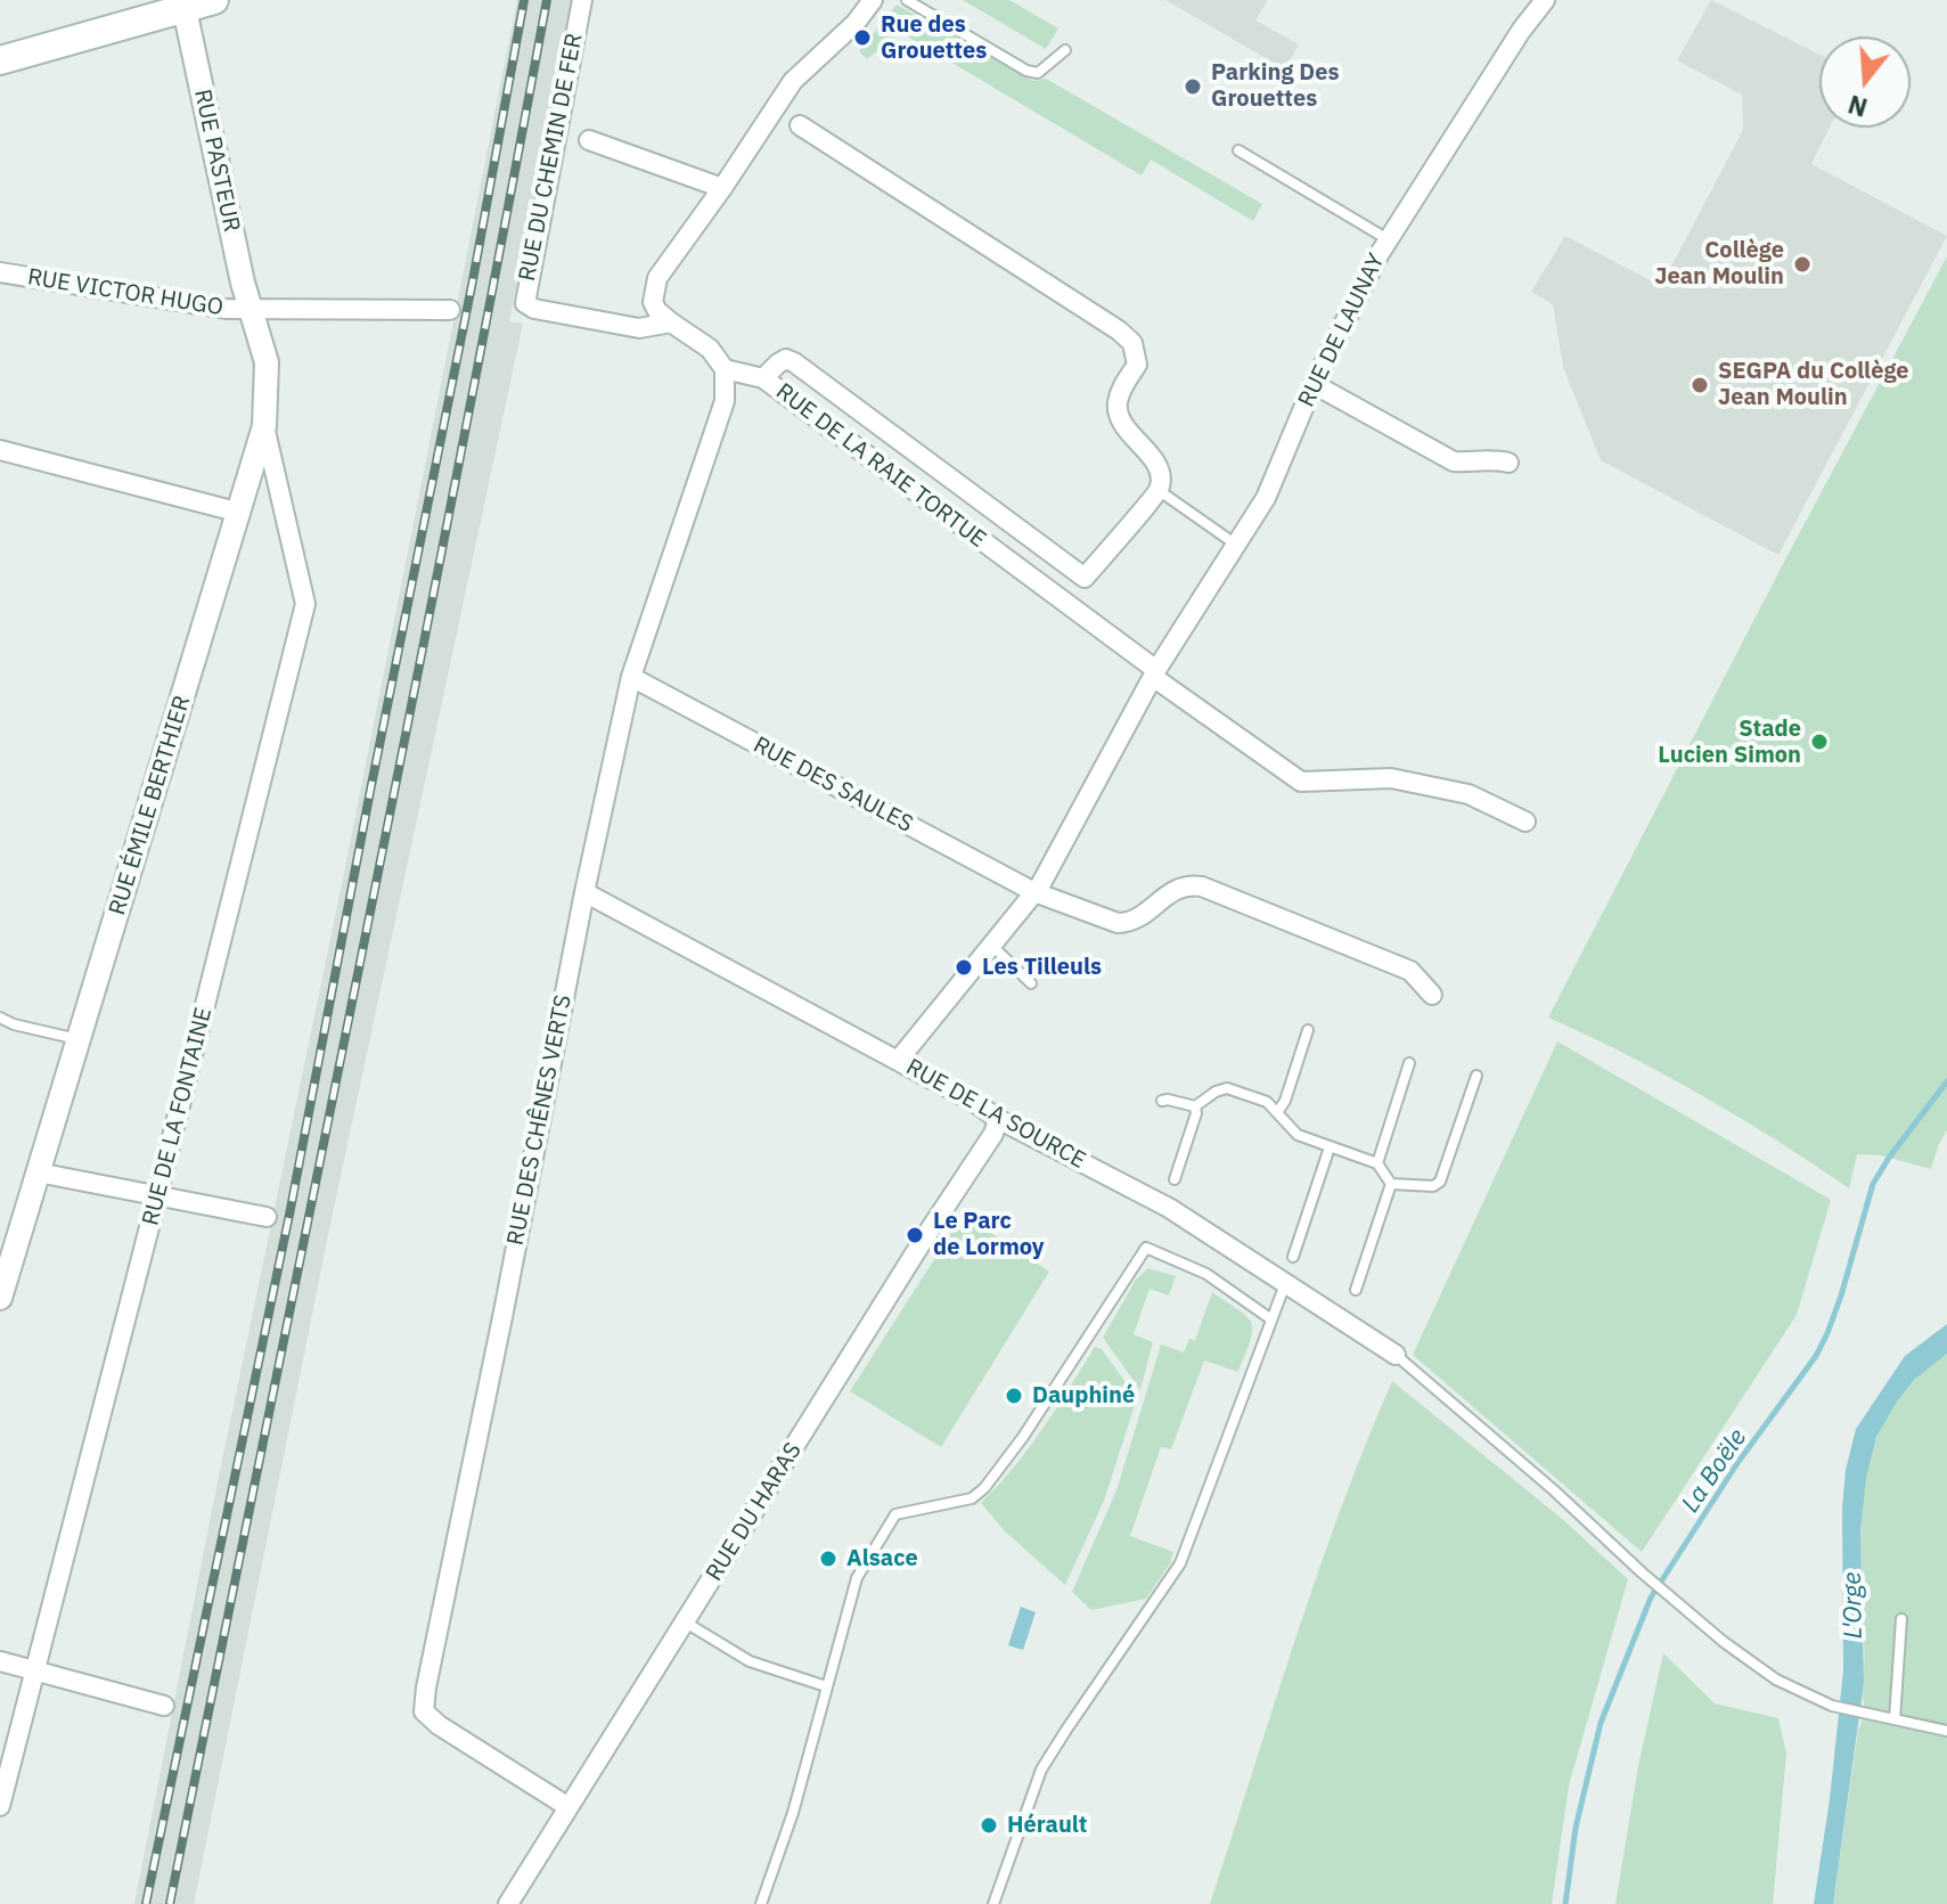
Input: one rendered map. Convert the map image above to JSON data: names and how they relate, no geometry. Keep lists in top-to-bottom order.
{
  "streets": {
    "street": [
      "RUE DU CHEMIN DE FER",
      "RUE PASTEUR",
      "RUE VICTOR HUGO",
      "RUE DE LAUNAY",
      "RUE DE LA RAIE TORTUE",
      "RUE DES SAULES",
      "RUE ÉMILE BERTHIER",
      "RUE DE LA SOURCE",
      "RUE DE LA FONTAINE",
      "RUE DES CHÊNES VERTS",
      "RUE DU HARAS"
    ]
  },
  "crossings": [
    ["RUE PASTEUR", "RUE VICTOR HUGO"],
    ["RUE PASTEUR", "RUE ÉMILE BERTHIER"],
    ["RUE VICTOR HUGO", "RUE ÉMILE BERTHIER"],
    ["RUE DE LAUNAY", "RUE DE LA RAIE TORTUE"],
    ["RUE DE LAUNAY", "RUE DES SAULES"],
    ["RUE DE LAUNAY", "RUE DE LA SOURCE"],
    ["RUE DE LA RAIE TORTUE", "RUE DES CHÊNES VERTS"],
    ["RUE DES SAULES", "RUE DES CHÊNES VERTS"],
    ["RUE ÉMILE BERTHIER", "RUE DE LA FONTAINE"],
    ["RUE DE LA SOURCE", "RUE DES CHÊNES VERTS"],
    ["RUE DE LA SOURCE", "RUE DU HARAS"],
    ["RUE DES CHÊNES VERTS", "RUE DU HARAS"]
  ],
  "water": ["La Boële", "L'Orge"],
  "places": [
    "Rue des Grouettes",
    "Parking Des Grouettes",
    "Collège Jean Moulin",
    "SEGPA du Collège Jean Moulin",
    "Stade Lucien Simon",
    "Les Tilleuls",
    "Le Parc de Lormoy",
    "Dauphiné",
    "Alsace",
    "Hérault"
  ],
  "north": "bottom"
}
